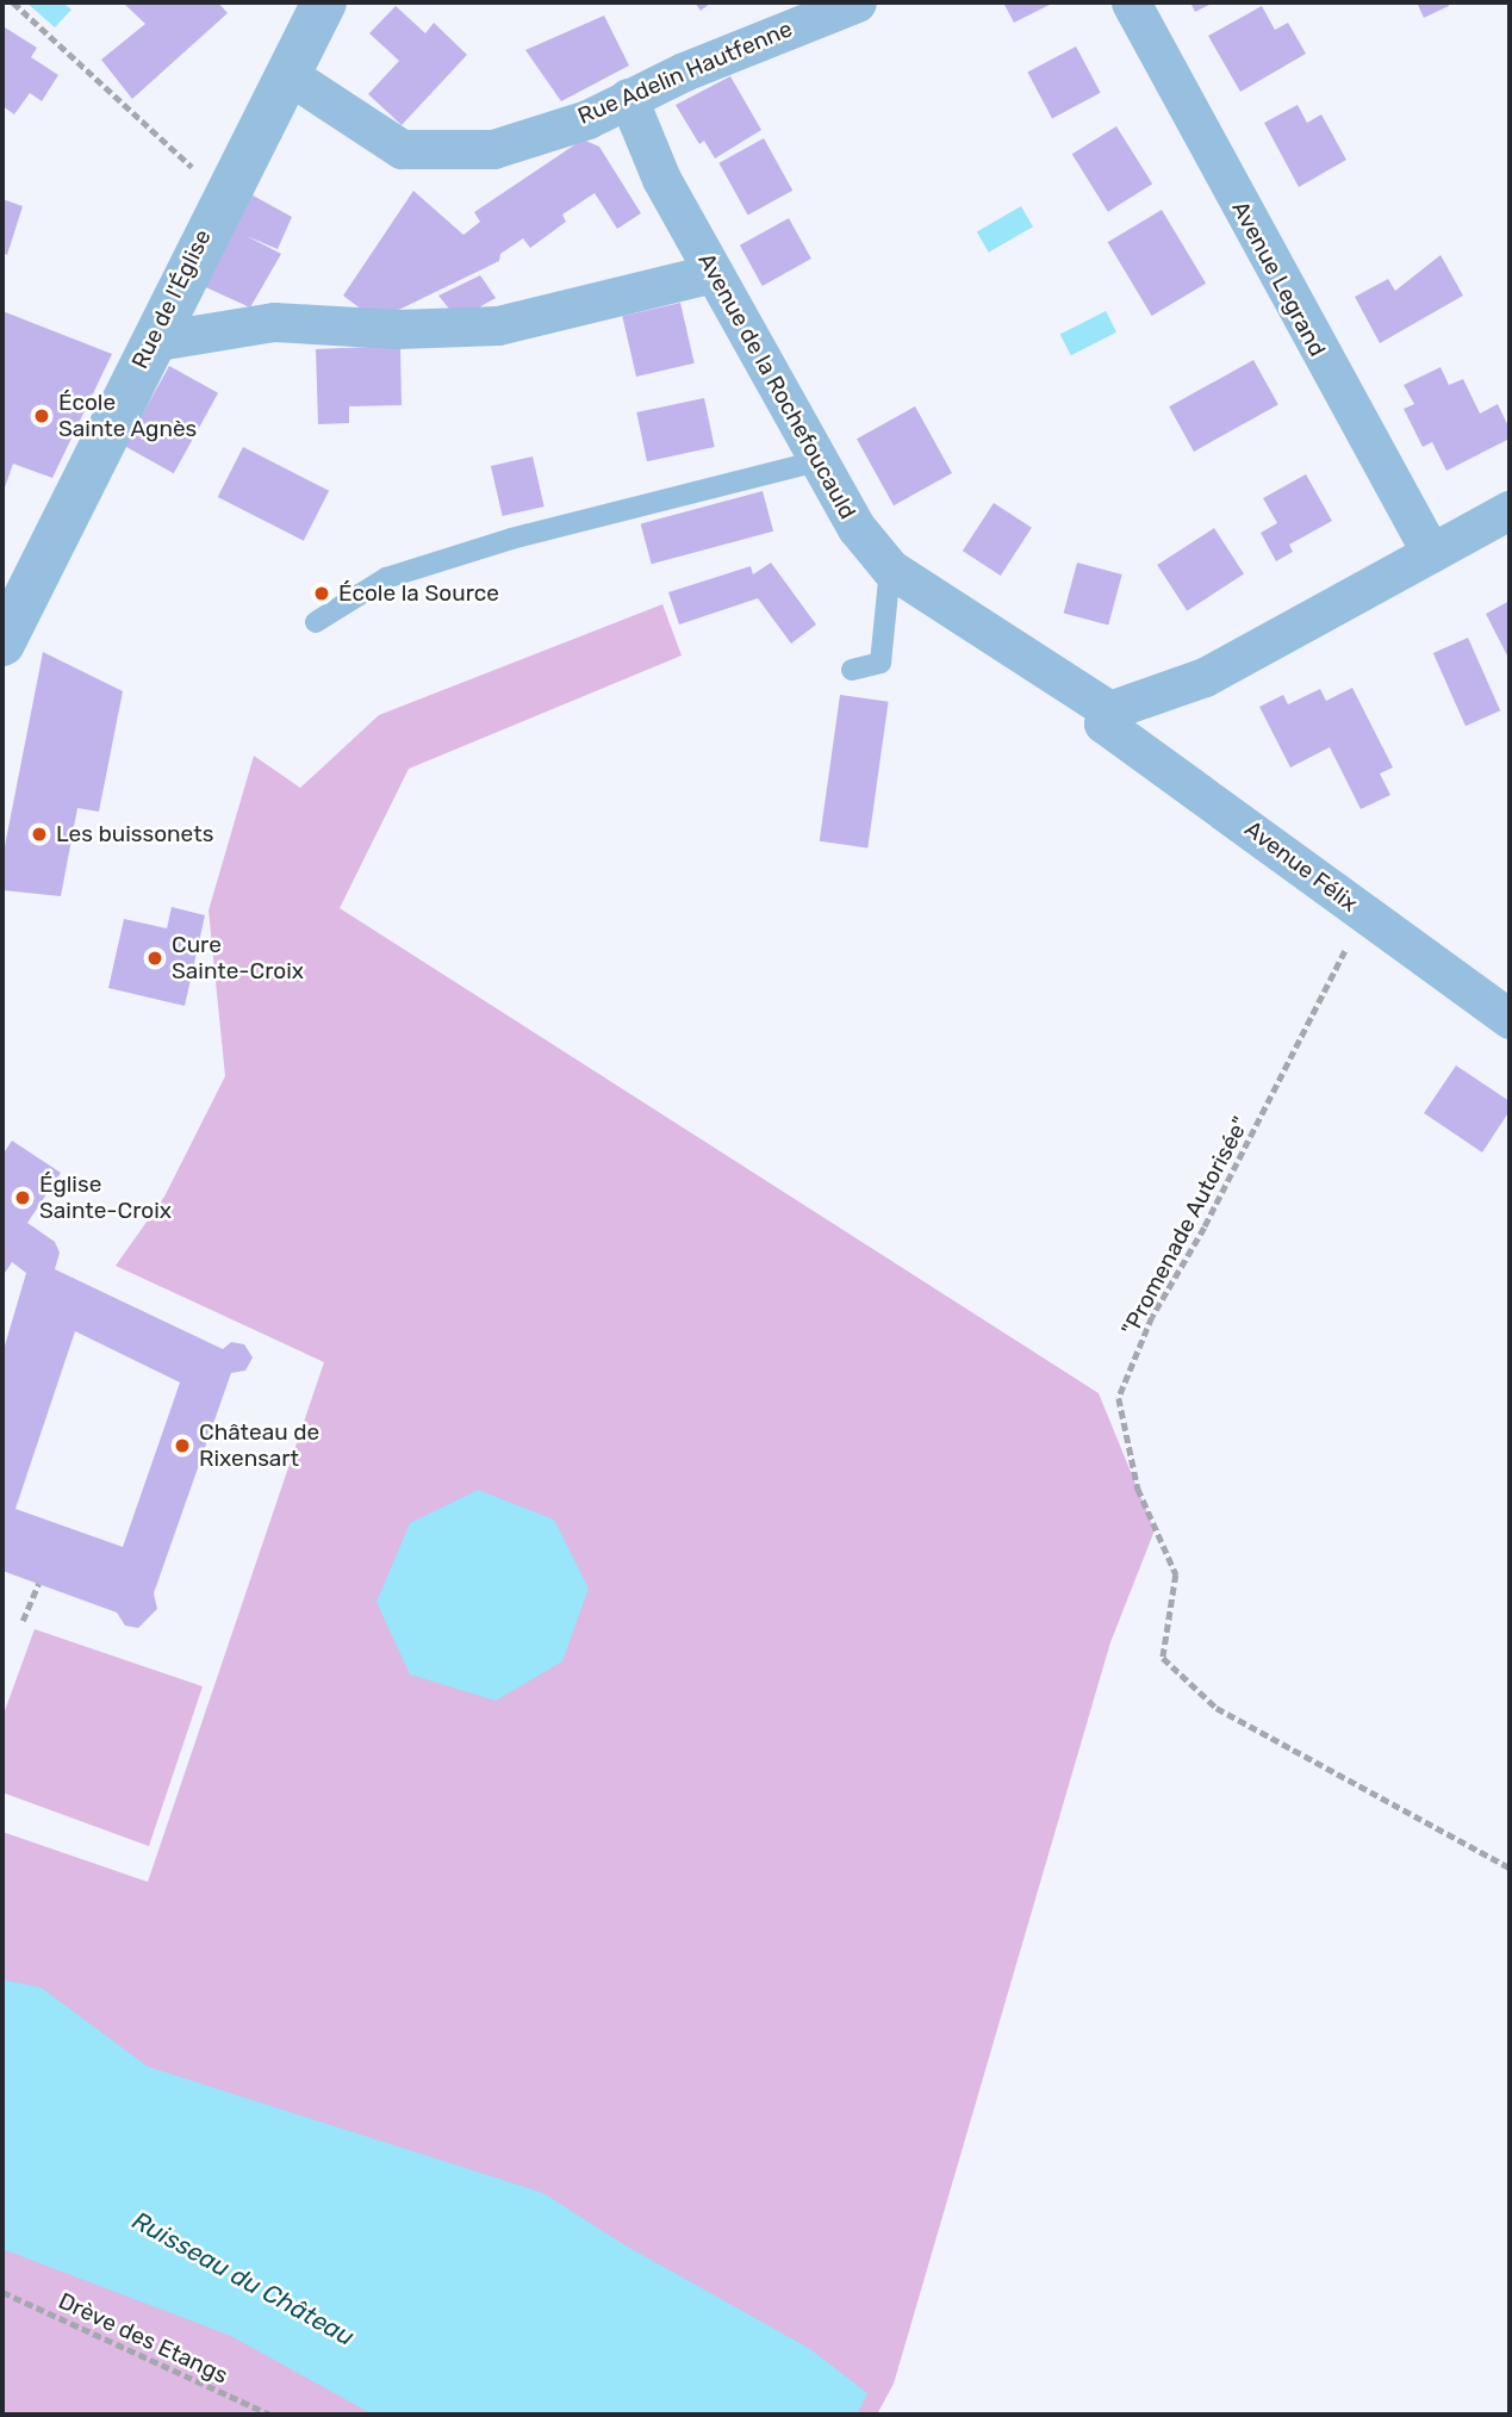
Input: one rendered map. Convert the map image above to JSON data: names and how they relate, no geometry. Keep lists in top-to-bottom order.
{
  "streets": {
    "street": [
      "Rue Adelin Hautfenne",
      "Avenue Legrand",
      "Rue de l'Église",
      "Avenue de la Rochefoucauld",
      "Avenue Félix"
    ],
    "path": ["\"Promenade Autorisée\"", "Drève des Etangs"]
  },
  "crossings": [
    ["Rue Adelin Hautfenne", "Rue de l'Église"],
    ["Rue Adelin Hautfenne", "Avenue de la Rochefoucauld"],
    ["Avenue de la Rochefoucauld", "Avenue Félix"],
    ["Avenue Félix", "\"Promenade Autorisée\""]
  ],
  "water": ["Ruisseau du Château"],
  "places": [
    "École Sainte Agnès",
    "École la Source",
    "Les buissonets",
    "Cure Sainte-Croix",
    "Église Sainte-Croix",
    "Château de Rixensart"
  ]
}
